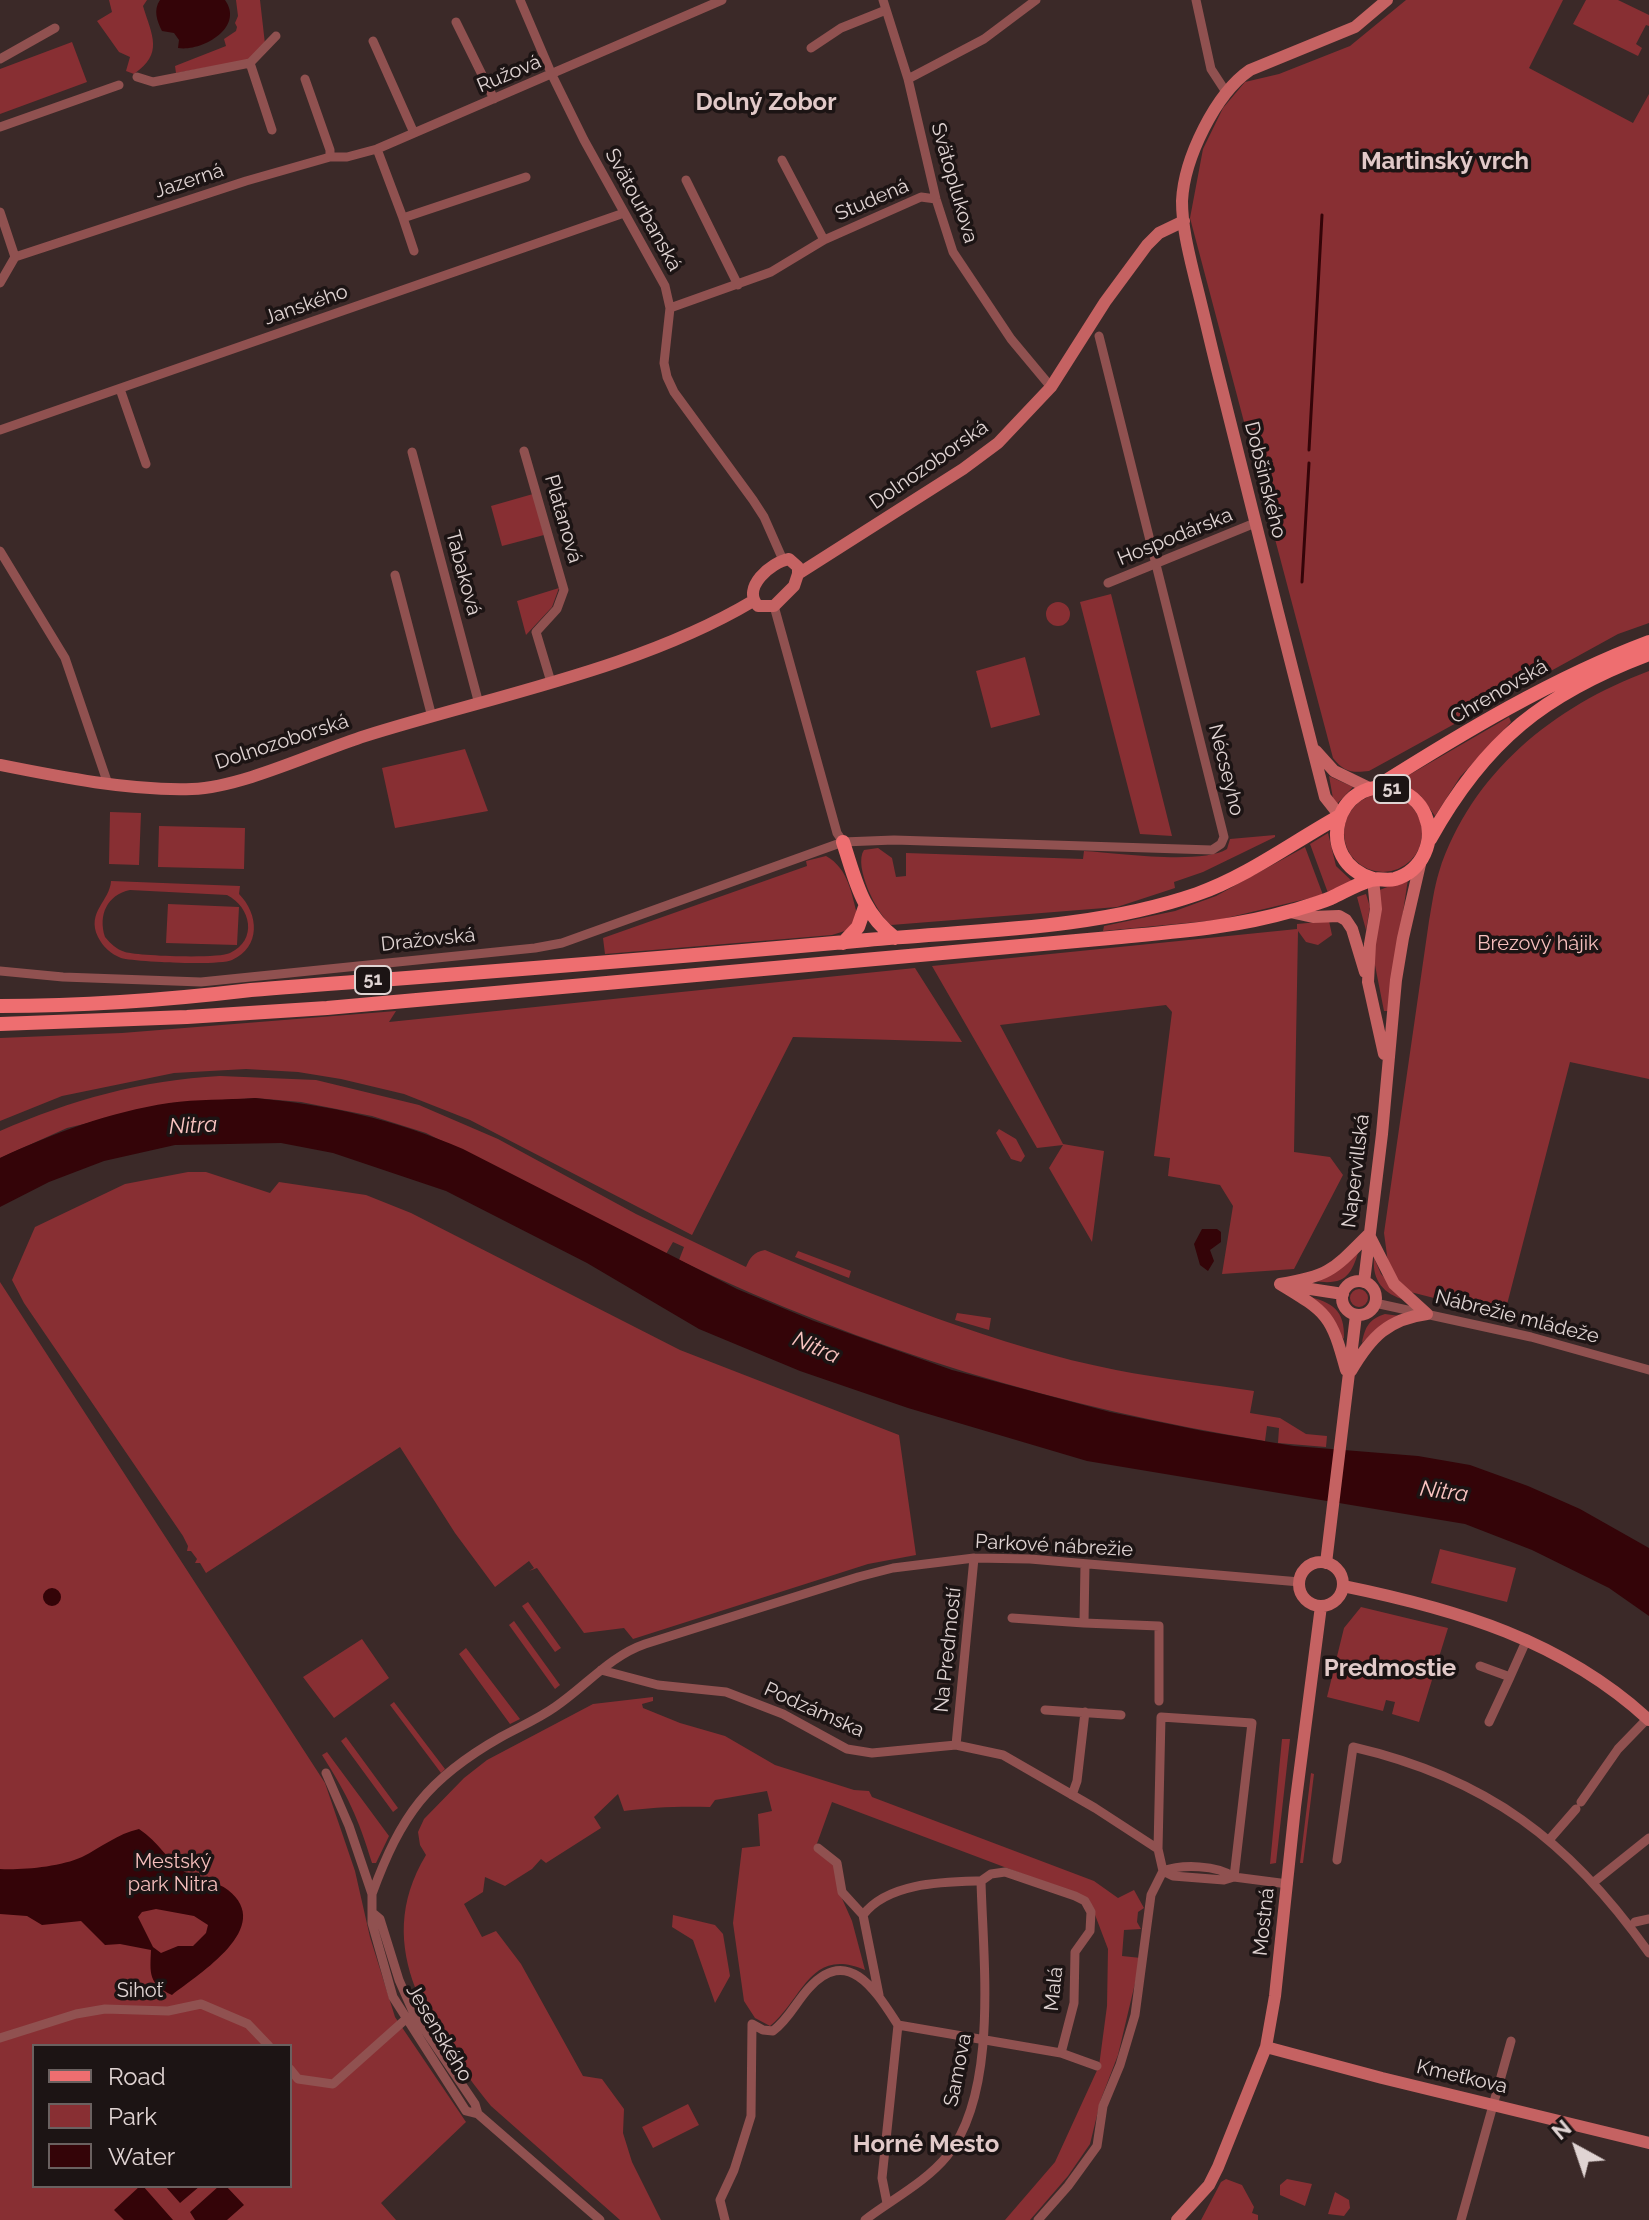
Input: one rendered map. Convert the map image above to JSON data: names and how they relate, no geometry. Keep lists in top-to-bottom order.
{
  "streets": {
    "main road": ["Chrenovská", "51"],
    "street": [
      "Ružová",
      "Jazerná",
      "Svätoplukova",
      "Studená",
      "Svätourbanská",
      "Janského",
      "Dolnozoborská",
      "Dobšinského",
      "Platanová",
      "Hospodárska",
      "Tabaková",
      "Nécseyho",
      "Dražovská",
      "Napervillská",
      "Nábrežie mládeže",
      "Parkové nábrežie",
      "Na Predmostí",
      "Podzámska",
      "Mostná",
      "Malá",
      "Sihoť",
      "Jesenského",
      "Samova",
      "Kmeťkova"
    ]
  },
  "crossings": [
    ["Ružová", "Jazerná"],
    ["Ružová", "Svätourbanská"],
    ["Svätoplukova", "Studená"],
    ["Svätoplukova", "Dolnozoborská"],
    ["Studená", "Svätourbanská"],
    ["Svätourbanská", "Janského"],
    ["Dolnozoborská", "Dobšinského"],
    ["Dolnozoborská", "Platanová"],
    ["Dolnozoborská", "Tabaková"],
    ["Dobšinského", "Hospodárska"],
    ["Dobšinského", "Chrenovská"],
    ["Dobšinského", "51"],
    ["Dobšinského", "Napervillská"],
    ["Hospodárska", "Nécseyho"],
    ["Chrenovská", "51"],
    ["Chrenovská", "Napervillská"],
    ["Nécseyho", "Dražovská"],
    ["51", "Napervillská"],
    ["Napervillská", "Nábrežie mládeže"],
    ["Parkové nábrežie", "Na Predmostí"],
    ["Parkové nábrežie", "Podzámska"],
    ["Parkové nábrežie", "Mostná"],
    ["Na Predmostí", "Podzámska"],
    ["Mostná", "Kmeťkova"],
    ["Malá", "Samova"]
  ],
  "districts": [
    "Dolný Zobor",
    "Martinský vrch",
    "Predmostie",
    "Horné Mesto"
  ],
  "water": ["Nitra"],
  "parks": ["Brezový hájik", "Mestský park Nitra"],
  "legend": ["Road", "Park", "Water"],
  "north": "top left"
}
